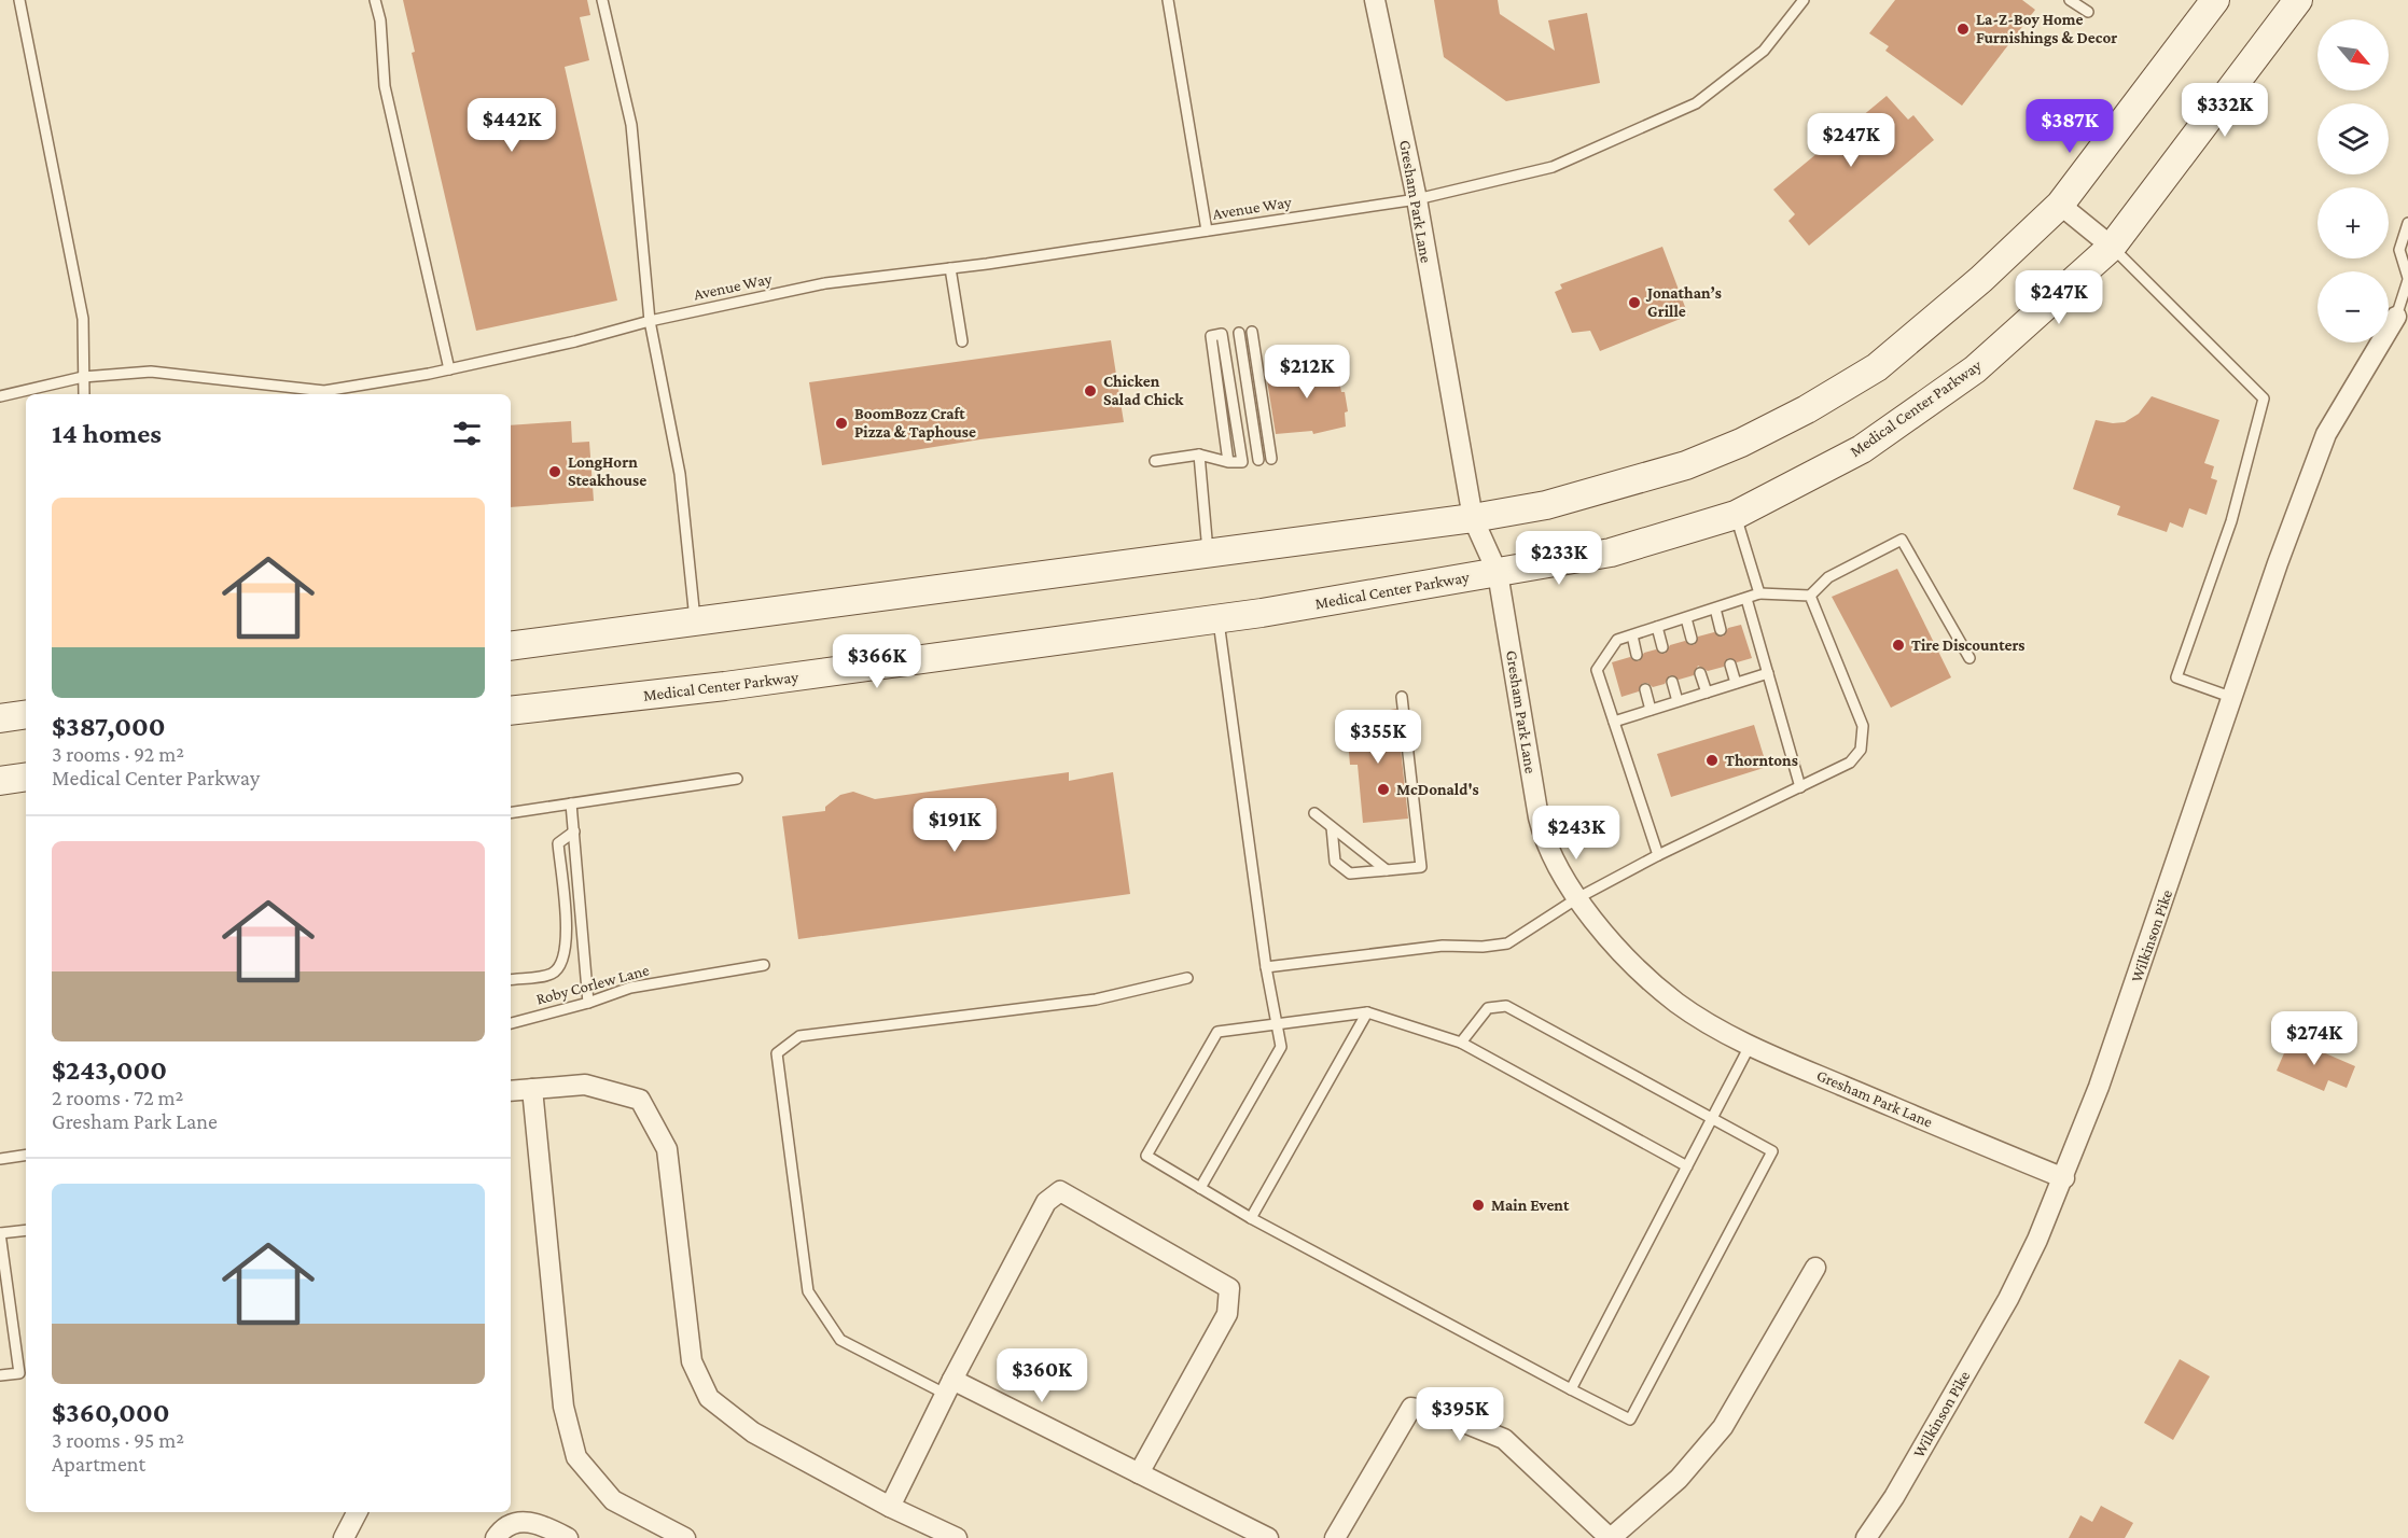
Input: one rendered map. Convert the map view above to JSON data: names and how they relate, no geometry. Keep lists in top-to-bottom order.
{
  "streets": {
    "main road": ["Medical Center Parkway"],
    "street": ["Gresham Park Lane", "Wilkinson Pike"],
    "lane": ["Avenue Way", "Roby Corlew Lane"]
  },
  "crossings": [
    ["Gresham Park Lane", "Avenue Way"],
    ["Gresham Park Lane", "Medical Center Parkway"],
    ["Gresham Park Lane", "Wilkinson Pike"]
  ],
  "places": [
    "La-Z-Boy Home Furnishings & Decor",
    "Jonathan’s Grille",
    "Chicken Salad Chick",
    "BoomBozz Craft Pizza & Taphouse",
    "LongHorn Steakhouse",
    "Tire Discounters",
    "Thorntons",
    "McDonald's",
    "Main Event"
  ],
  "north": "bottom right",
  "page": {
    "map_buttons": ["+", "−"],
    "price": [
      "$332K",
      "$442K",
      "$387K",
      "$247K",
      "$247K",
      "$212K",
      "$233K",
      "$366K",
      "$355K",
      "$191K",
      "$243K",
      "$274K",
      "$360K",
      "$395K"
    ],
    "heading": "14 homes",
    "list": [
      {
        "name": "$387,000",
        "note": "3 rooms · 92 m² · Medical Center Parkway"
      },
      {
        "name": "$243,000",
        "note": "2 rooms · 72 m² · Gresham Park Lane"
      },
      {
        "name": "$360,000",
        "note": "3 rooms · 95 m² · Apartment"
      }
    ]
  }
}
